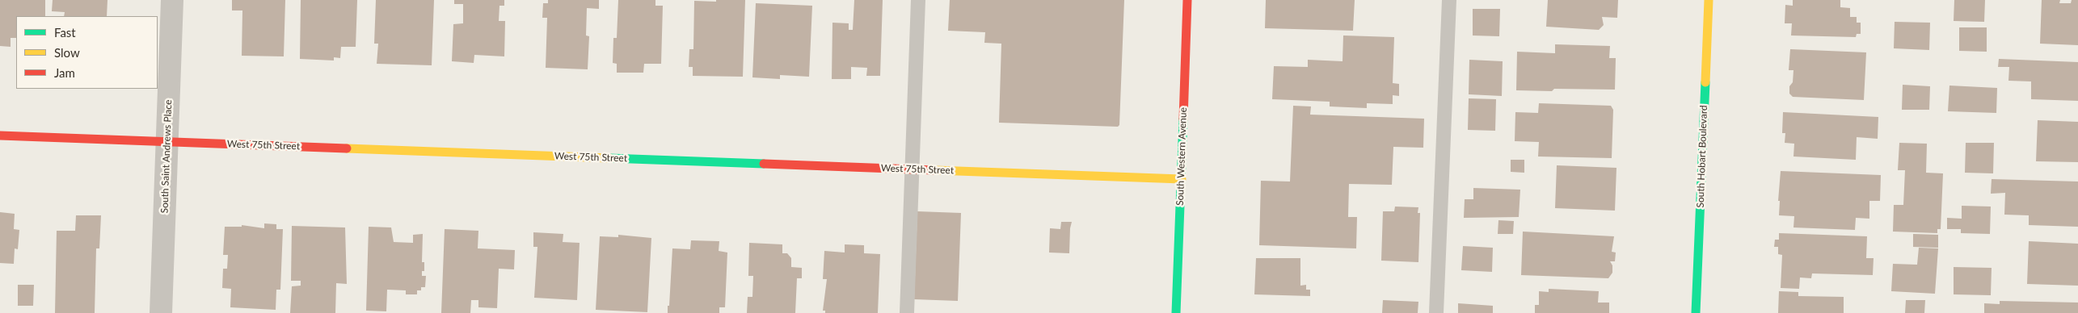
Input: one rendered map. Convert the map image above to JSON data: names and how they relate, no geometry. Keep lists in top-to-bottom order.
{
  "streets": {
    "street": [
      "West 75th Street",
      "South Saint Andrews Place",
      "South Western Avenue",
      "South Hobart Boulevard"
    ]
  },
  "crossings": [
    ["West 75th Street", "South Saint Andrews Place"],
    ["West 75th Street", "South Western Avenue"]
  ],
  "legend": ["Fast", "Slow", "Jam"]
}
